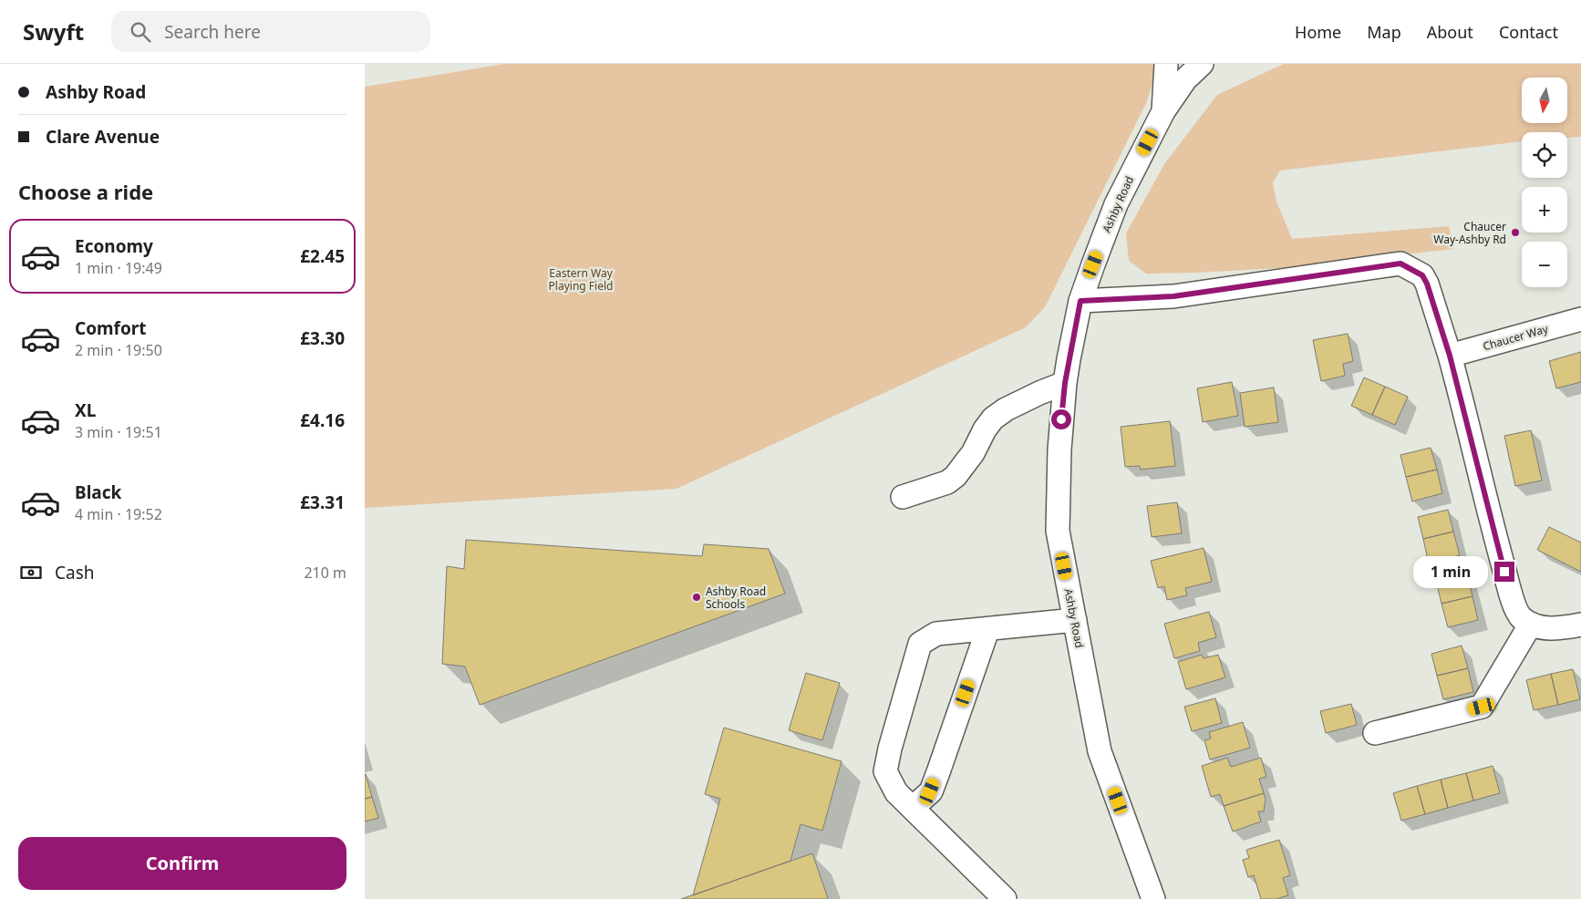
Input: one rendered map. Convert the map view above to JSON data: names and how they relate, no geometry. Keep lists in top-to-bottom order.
{
  "streets": {
    "street": ["Ashby Road", "Chaucer Way"]
  },
  "parks": ["Eastern Way Playing Field"],
  "places": ["Chaucer Way-Ashby Rd", "Ashby Road Schools"],
  "north": "bottom",
  "page": {
    "header": "Swyft",
    "search": "Search here",
    "nav": [
      "Home",
      "Map",
      "About",
      "Contact"
    ],
    "banner": ["Ashby Road", "Clare Avenue"],
    "map_buttons": ["+", "−"],
    "heading": "Choose a ride",
    "list": [
      {
        "name": "Economy",
        "note": "1 min · 19:49",
        "value": "£2.45"
      },
      {
        "name": "Comfort",
        "note": "2 min · 19:50",
        "value": "£3.30"
      },
      {
        "name": "XL",
        "note": "3 min · 19:51",
        "value": "£4.16"
      },
      {
        "name": "Black",
        "note": "4 min · 19:52",
        "value": "£3.31"
      }
    ],
    "pay": ["Cash", "210 m"],
    "bubble": "1 min",
    "buttons": "Confirm"
  }
}
